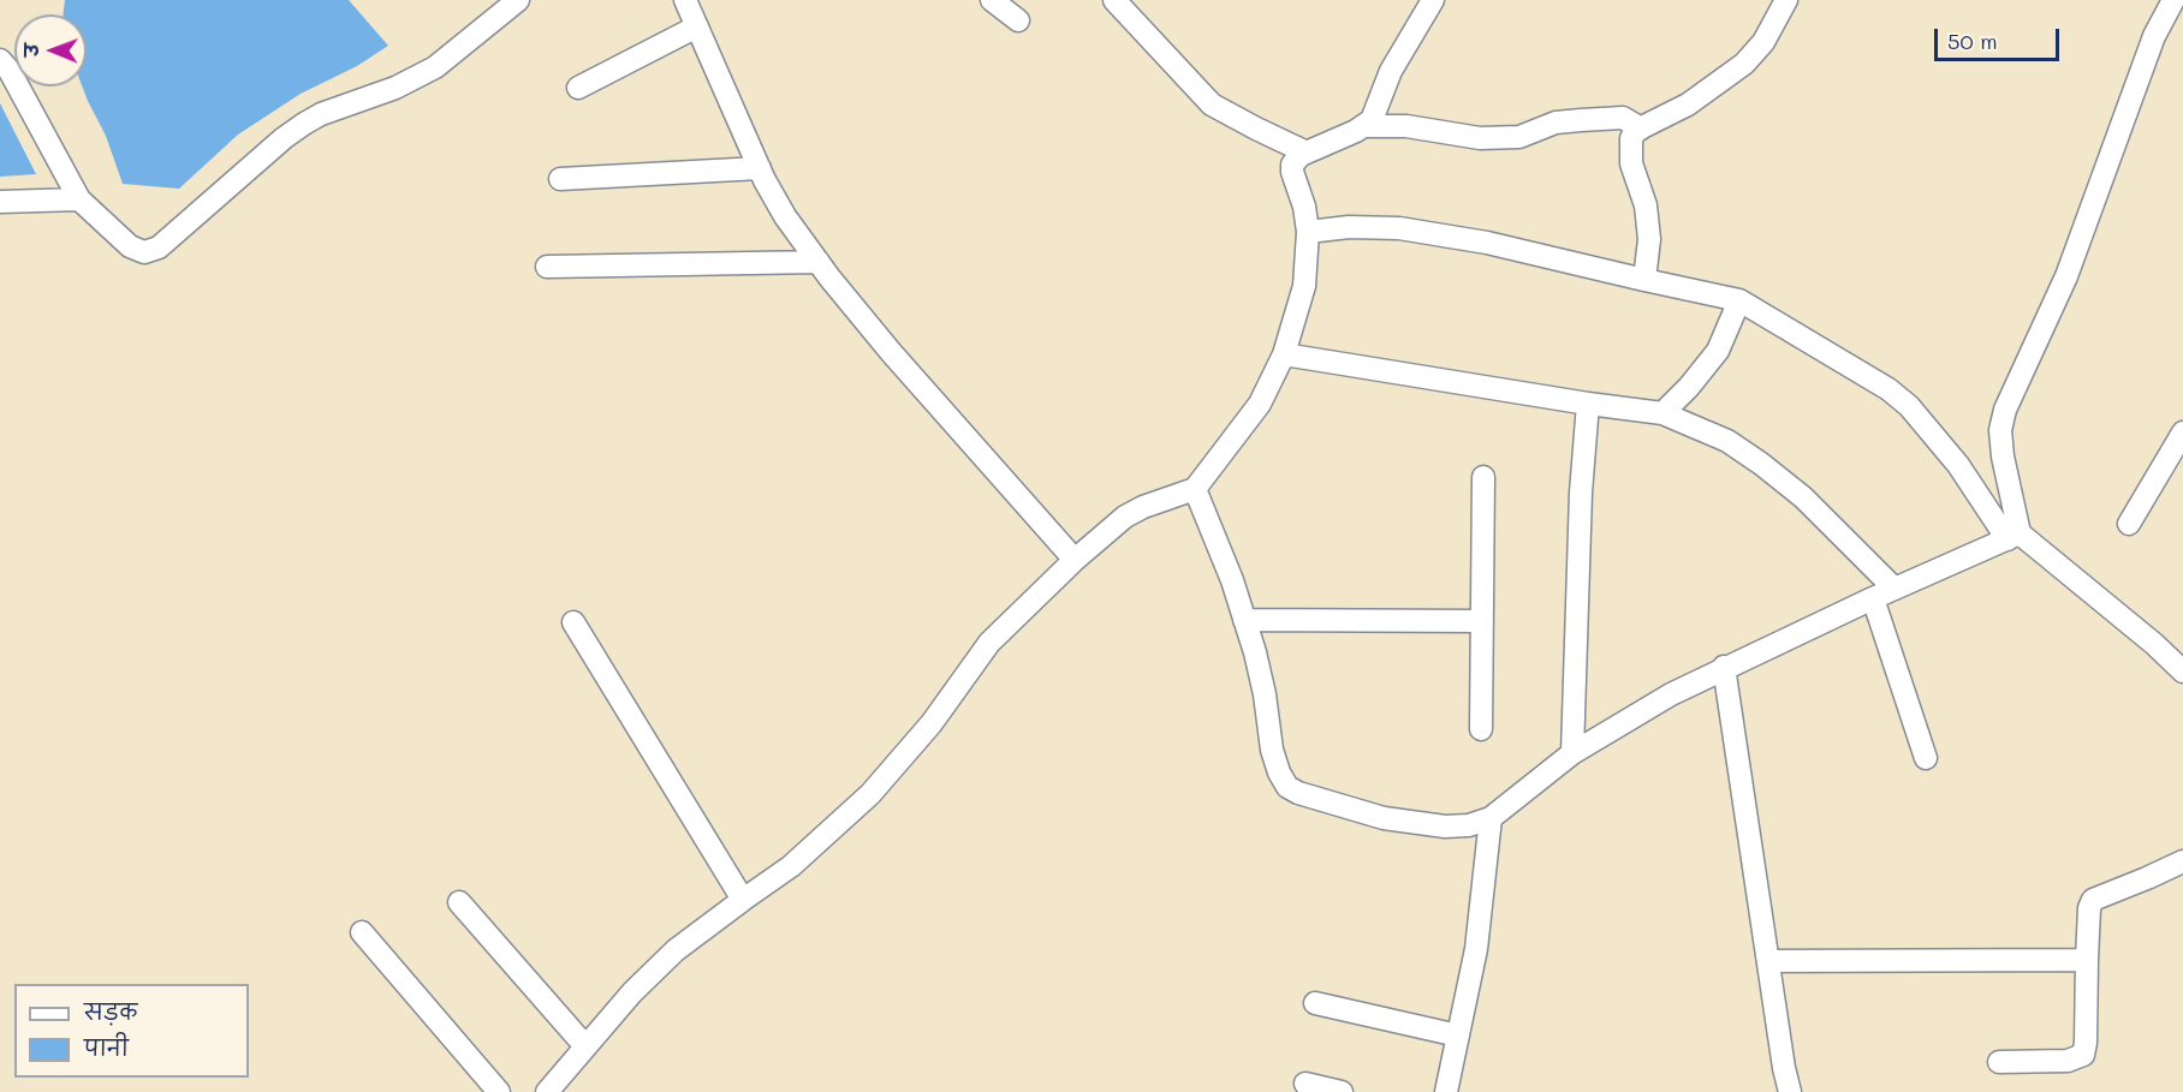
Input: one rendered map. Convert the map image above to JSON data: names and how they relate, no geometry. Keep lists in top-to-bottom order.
{
  "legend": ["सड़क", "पानी"],
  "scale_bar": "50 m",
  "north": "left"
}
